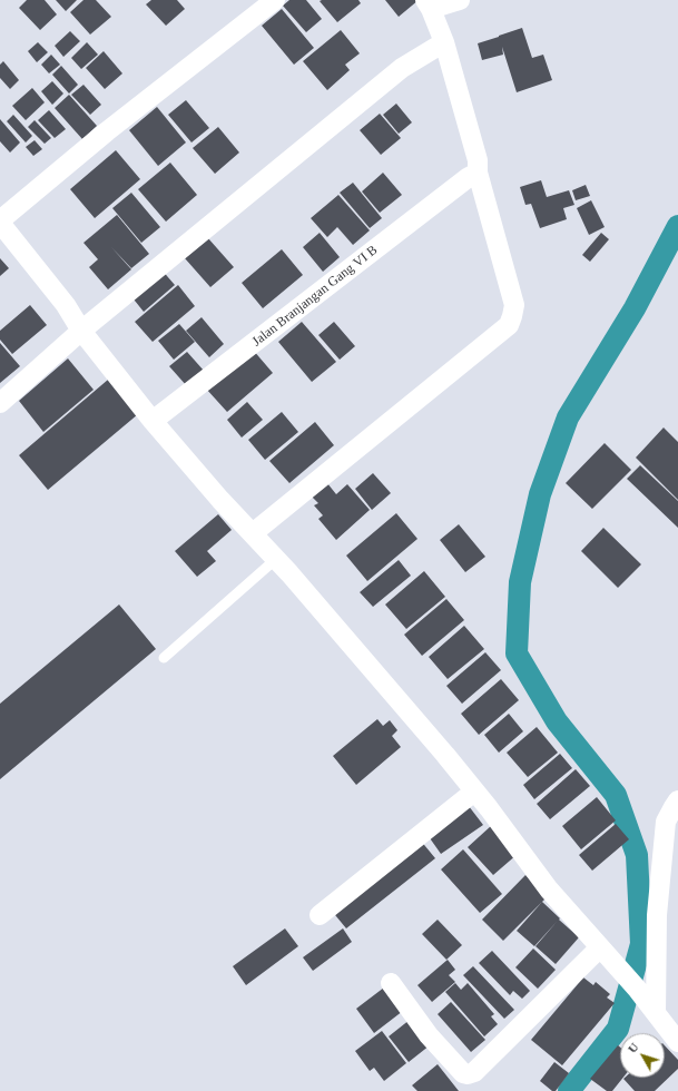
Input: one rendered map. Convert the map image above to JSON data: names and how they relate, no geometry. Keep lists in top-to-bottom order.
{
  "streets": {
    "street": ["Jalan Branjangan Gang VI B"]
  },
  "north": "top left"
}
